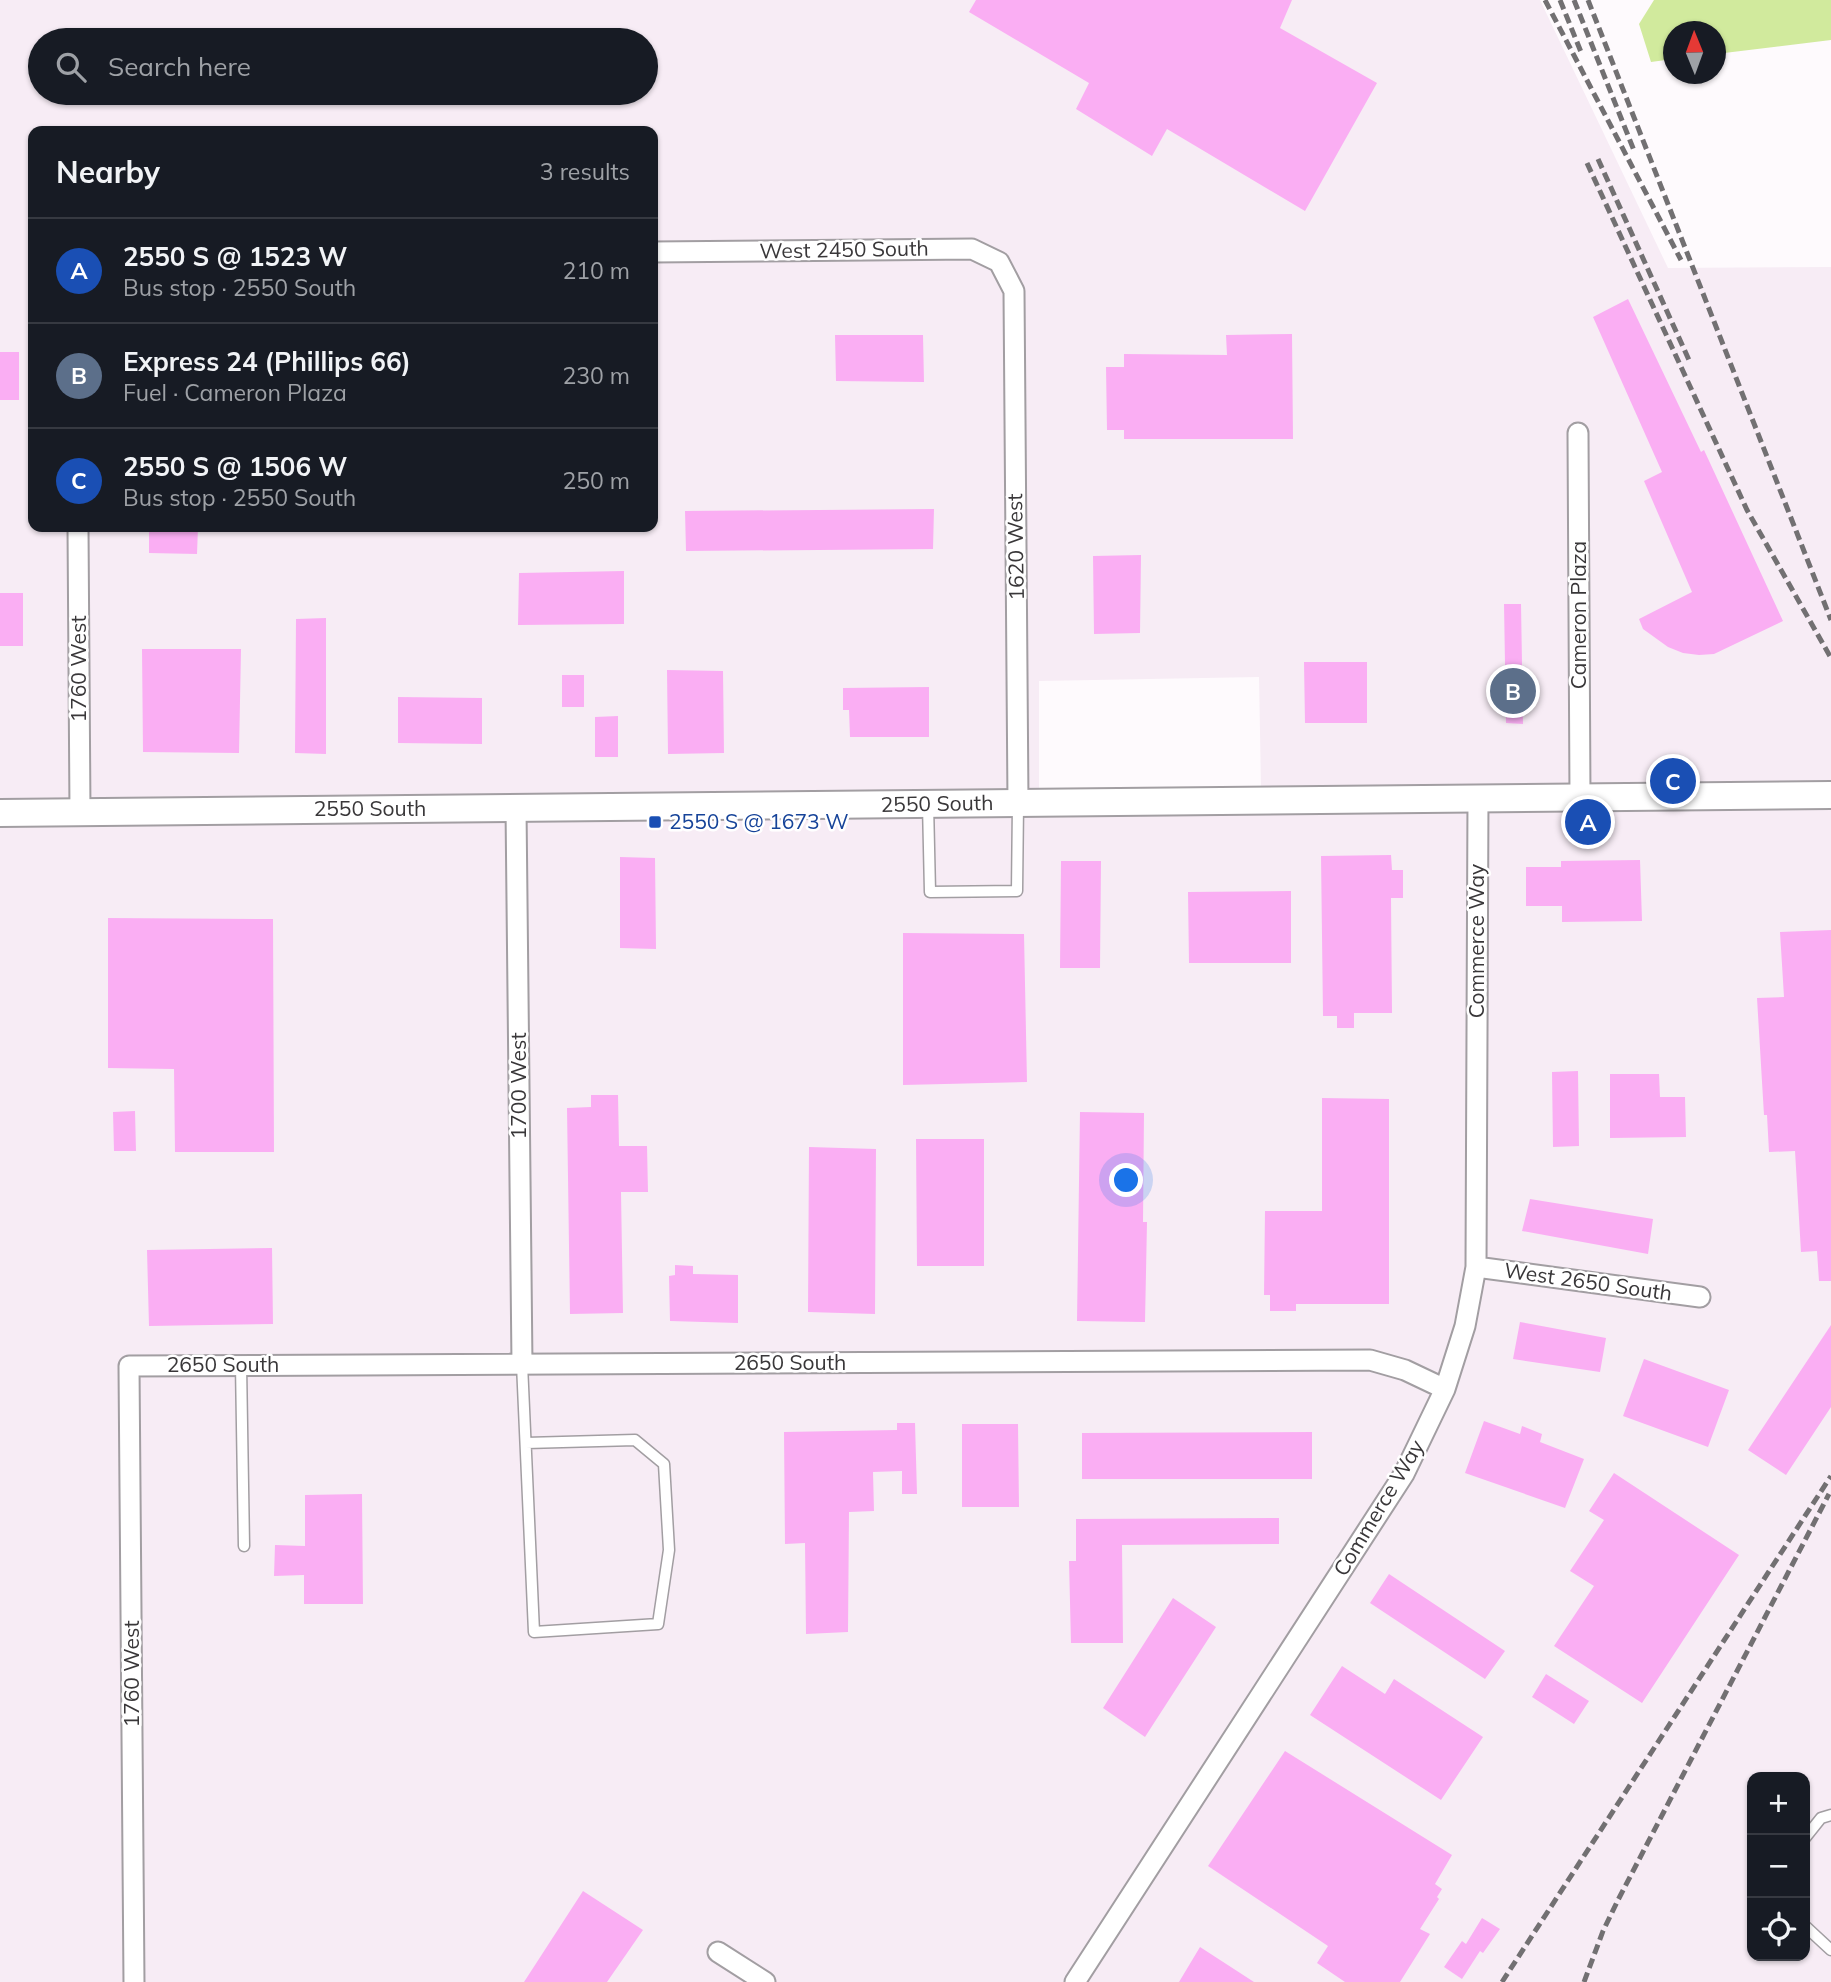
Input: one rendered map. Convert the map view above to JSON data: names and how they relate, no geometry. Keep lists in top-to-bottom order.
{
  "streets": {
    "main road": ["2550 South"],
    "street": [
      "West 2450 South",
      "1620 West",
      "Cameron Plaza",
      "1760 West",
      "Commerce Way",
      "1700 West",
      "West 2650 South",
      "2650 South"
    ]
  },
  "crossings": [
    ["West 2450 South", "1620 West"],
    ["1620 West", "2550 South"],
    ["Cameron Plaza", "2550 South"],
    ["1760 West", "2550 South"],
    ["1760 West", "2650 South"],
    ["2550 South", "Commerce Way"],
    ["2550 South", "1700 West"],
    ["Commerce Way", "West 2650 South"],
    ["Commerce Way", "2650 South"],
    ["1700 West", "2650 South"]
  ],
  "places": {
    "transit": ["2550 S @ 1673 W"]
  },
  "north": "top",
  "page": {
    "search": "Search here",
    "heading": ["Nearby", "3 results"],
    "list": [
      {
        "mark": "A",
        "name": "2550 S @ 1523 W",
        "note": "Bus stop · 2550 South",
        "value": "210 m"
      },
      {
        "mark": "B",
        "name": "Express 24 (Phillips 66)",
        "note": "Fuel · Cameron Plaza",
        "value": "230 m"
      },
      {
        "mark": "C",
        "name": "2550 S @ 1506 W",
        "note": "Bus stop · 2550 South",
        "value": "250 m"
      }
    ],
    "pins": ["B", "C", "A"],
    "map_buttons": ["+", "−"]
  }
}
